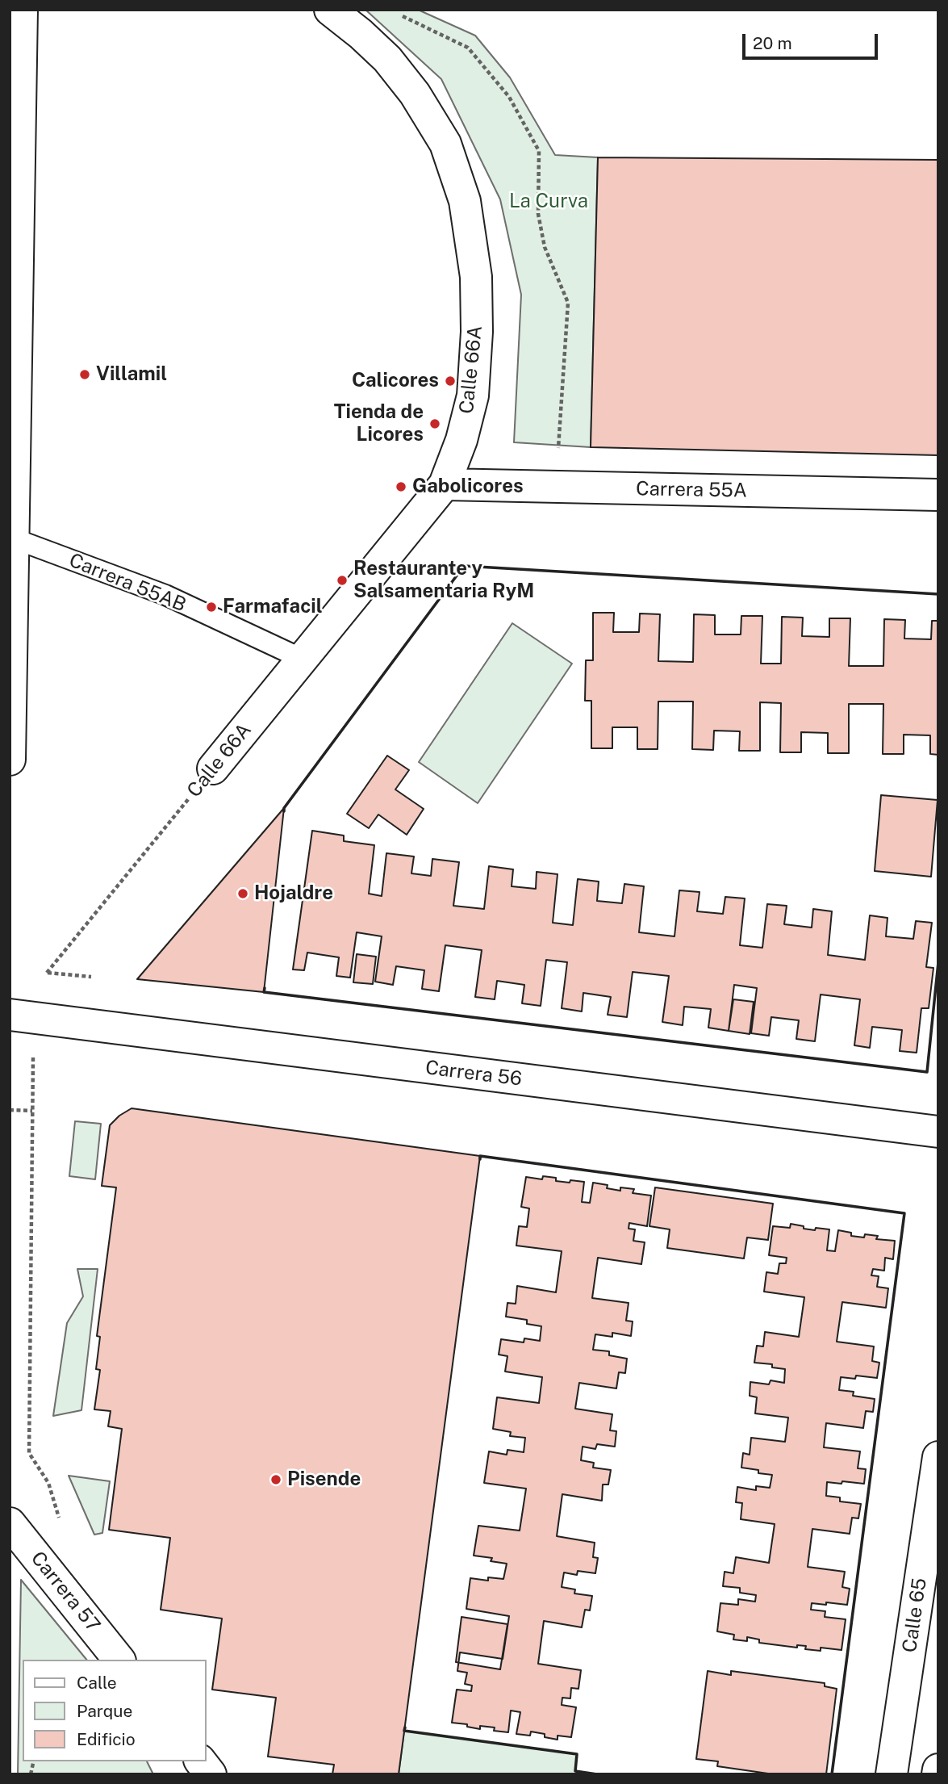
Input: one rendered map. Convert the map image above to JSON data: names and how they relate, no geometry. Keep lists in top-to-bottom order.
{
  "streets": {
    "street": [
      "Calle 66A",
      "Carrera 55A",
      "Carrera 56",
      "Carrera 57",
      "Calle 65"
    ],
    "lane": ["Carrera 55AB"]
  },
  "crossings": [
    ["Calle 66A", "Carrera 55A"],
    ["Calle 66A", "Carrera 55AB"]
  ],
  "parks": ["La Curva"],
  "places": [
    "Villamil",
    "Calicores",
    "Tienda de Licores",
    "Gabolicores",
    "Restaurante y Salsamentaria RyM",
    "Farmafacil",
    "Hojaldre",
    "Pisende"
  ],
  "legend": ["Calle", "Parque", "Edificio"],
  "scale_bar": "20 m"
}
